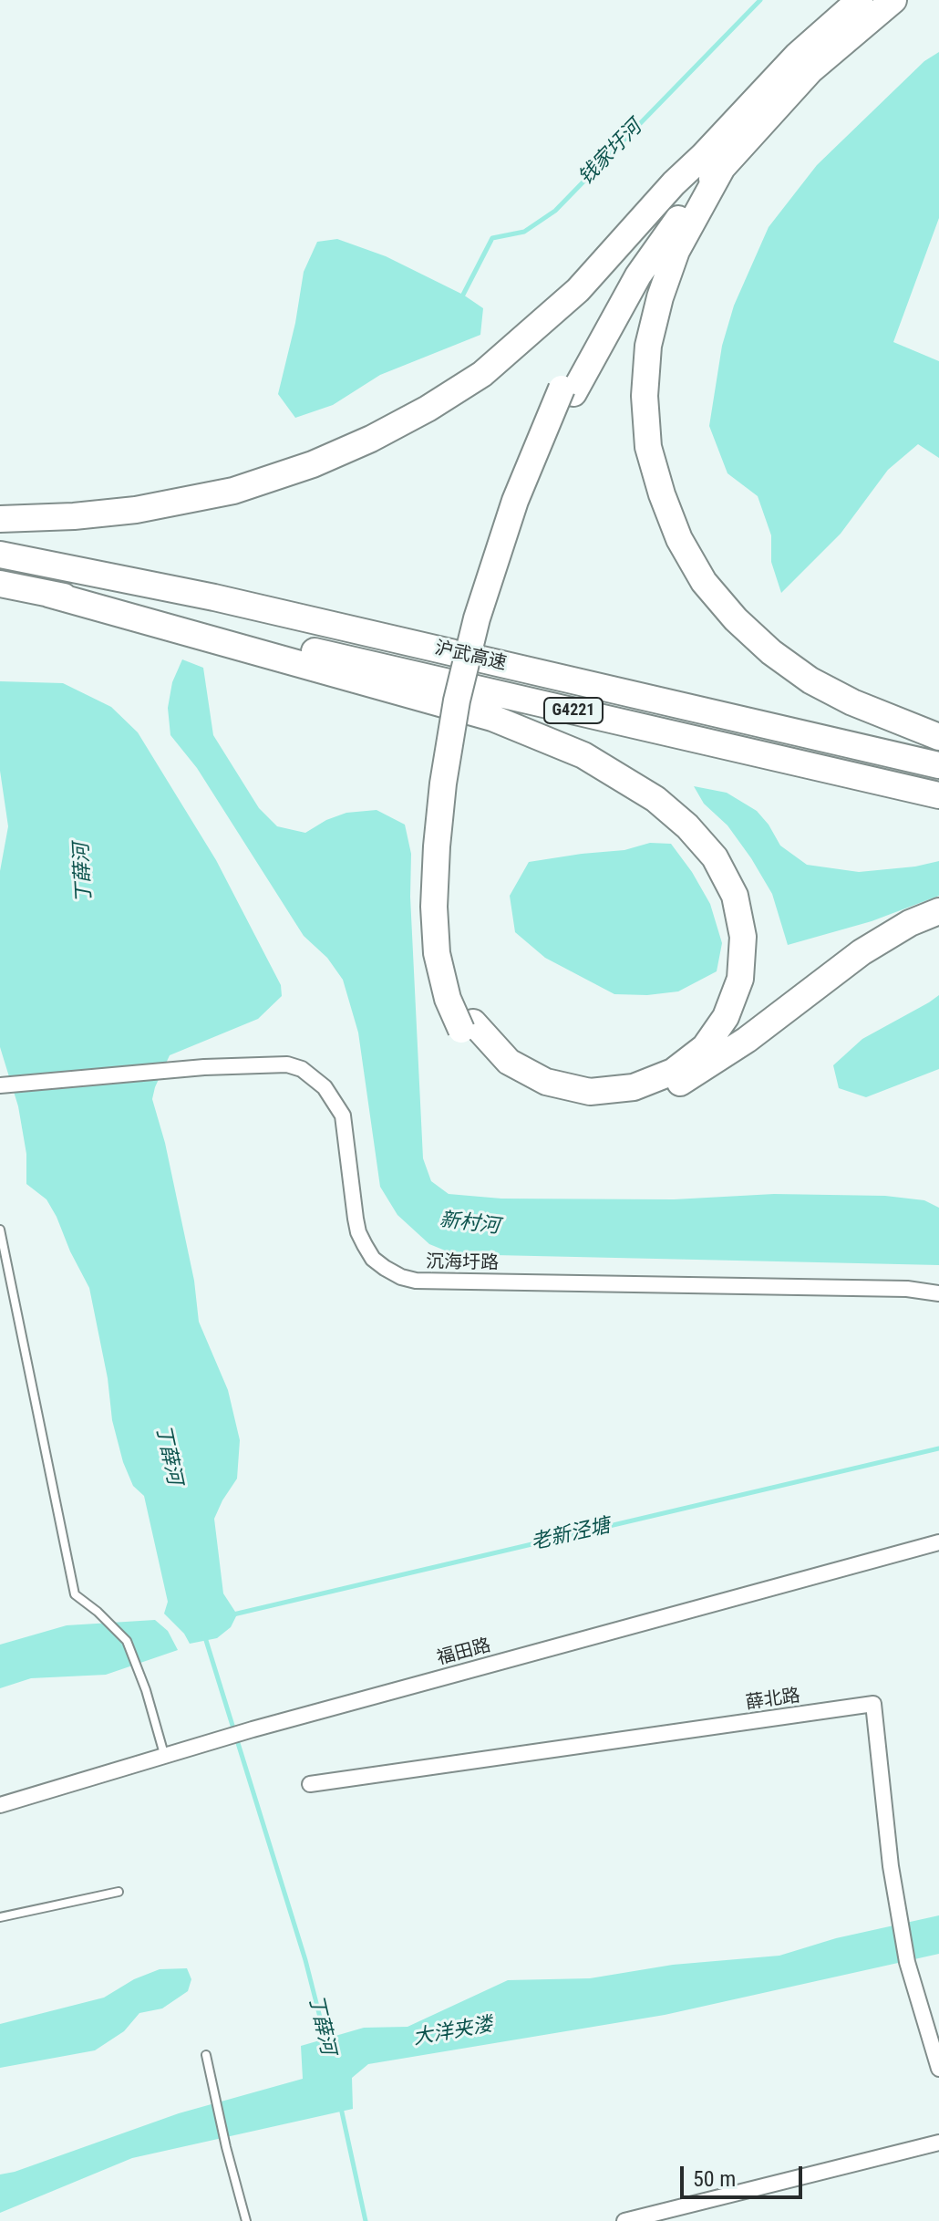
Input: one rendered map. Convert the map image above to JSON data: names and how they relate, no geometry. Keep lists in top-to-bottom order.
{
  "streets": {
    "highway": ["沪武高速", "G4221"],
    "street": ["沉海圩路", "福田路", "薛北路"]
  },
  "water": [
    "钱家圩河",
    "丁薛河",
    "新村河",
    "老新泾塘",
    "大洋夹溇"
  ],
  "scale_bar": "50 m"
}
